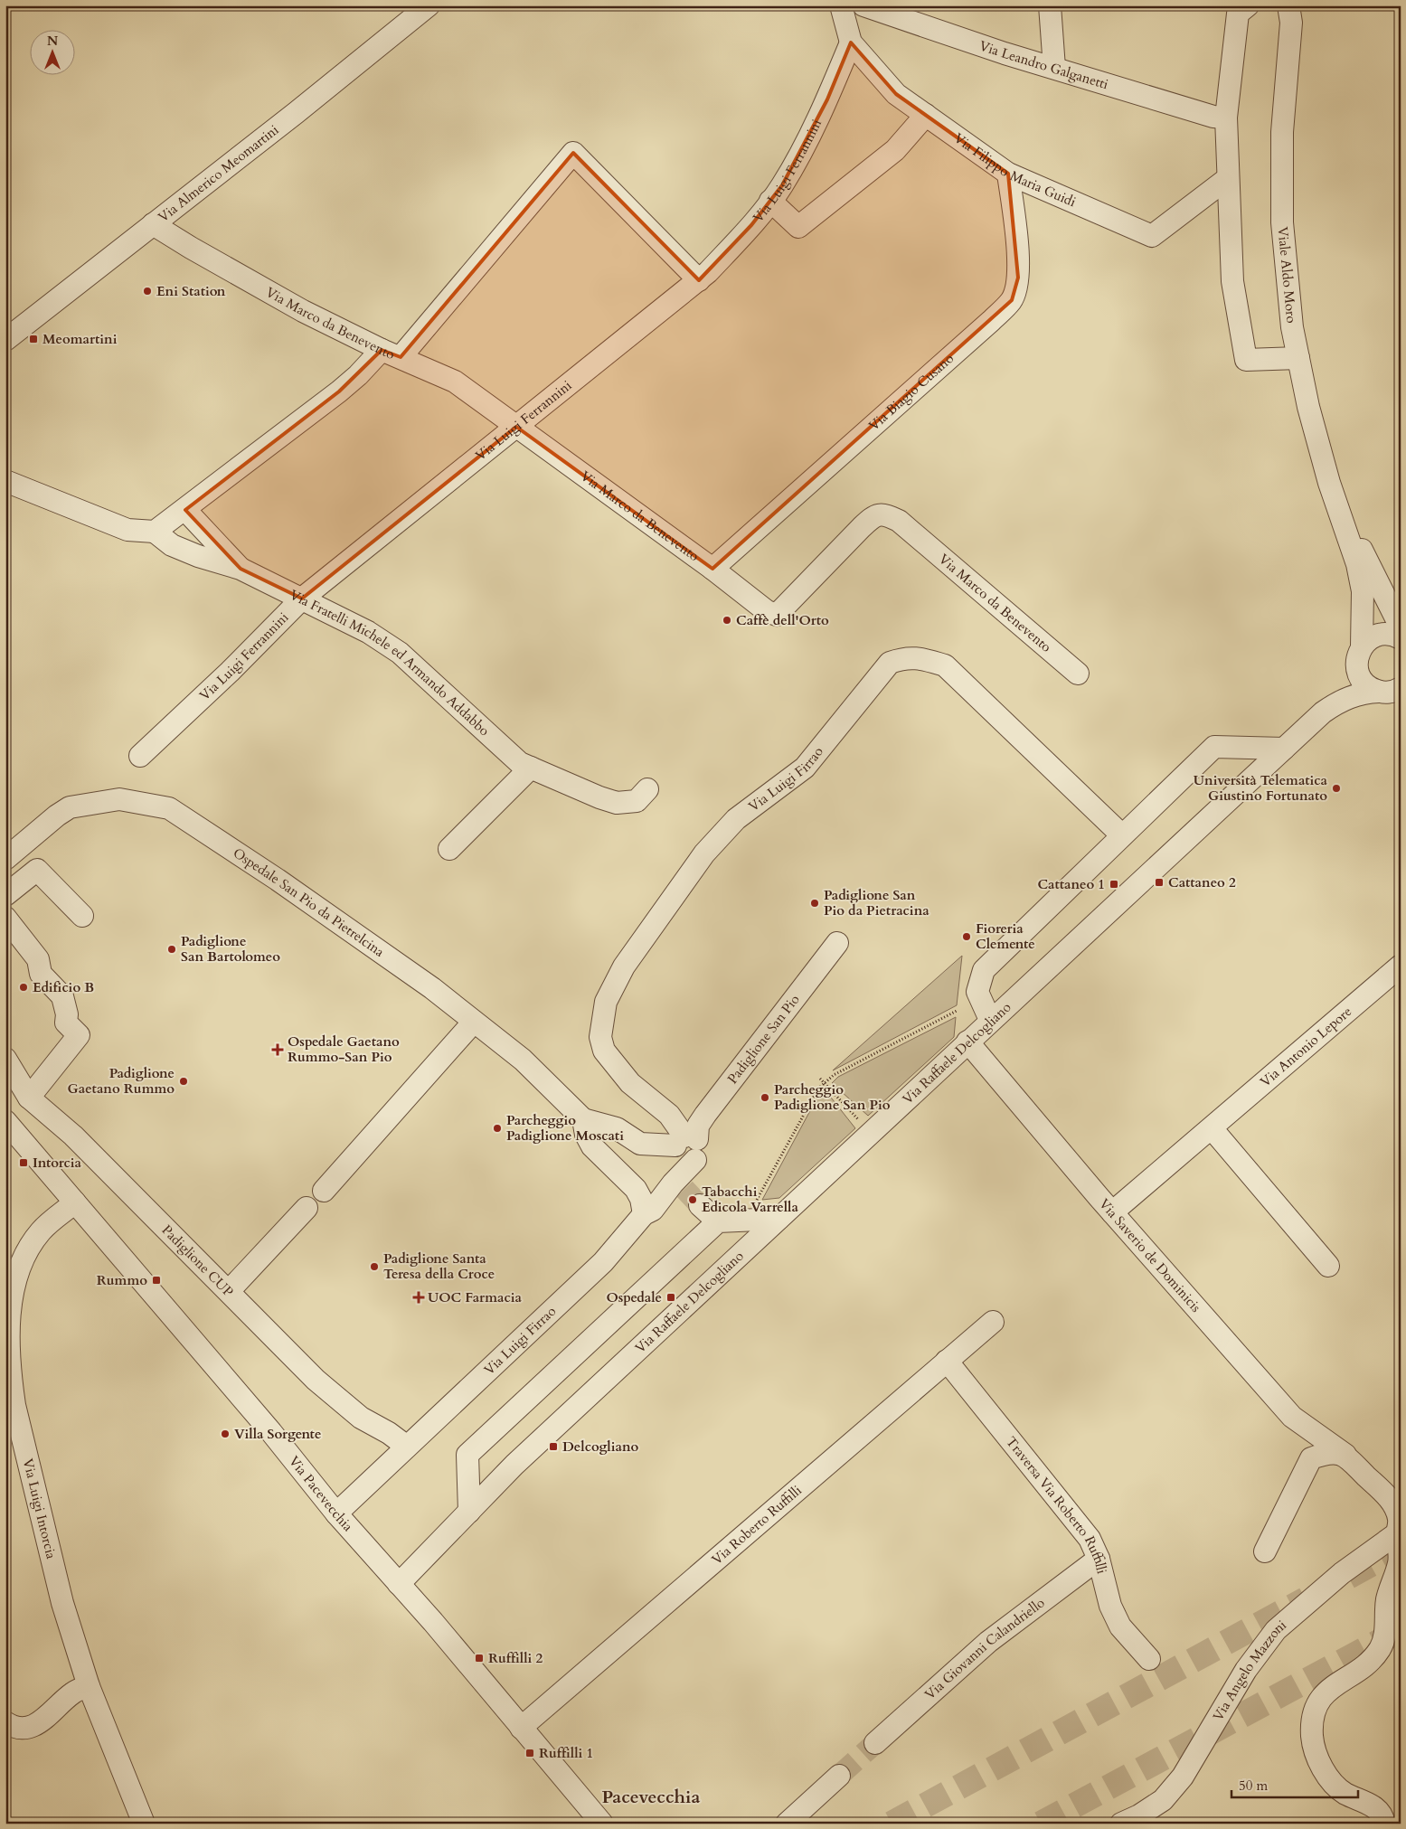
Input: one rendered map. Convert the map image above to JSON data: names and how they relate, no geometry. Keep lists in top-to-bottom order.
{
  "streets": {
    "street": [
      "Via Leandro Galganetti",
      "Via Filippo Maria Guidi",
      "Via Luigi Ferrannini",
      "Via Almerico Meomartini",
      "Viale Aldo Moro",
      "Via Marco da Benevento",
      "Via Biagio Cusano",
      "Via Fratelli Michele ed Armando Addabbo",
      "Via Luigi Firrao",
      "Ospedale San Pio da Pietrelcina",
      "Padiglione San Pio",
      "Via Antonio Lepore",
      "Via Raffaele Delcogliano",
      "Via Saverio de Dominicis",
      "Padiglione CUP",
      "Via Pacevecchia",
      "Traversa Via Roberto Ruffilli",
      "Via Luigi Intorcia",
      "Via Roberto Ruffilli",
      "Via Giovanni Calandriello",
      "Via Angelo Mazzoni"
    ]
  },
  "crossings": [
    ["Via Filippo Maria Guidi", "Via Luigi Ferrannini"],
    ["Via Filippo Maria Guidi", "Via Biagio Cusano"],
    ["Via Luigi Ferrannini", "Via Marco da Benevento"],
    ["Via Luigi Ferrannini", "Via Fratelli Michele ed Armando Addabbo"],
    ["Via Almerico Meomartini", "Via Marco da Benevento"],
    ["Viale Aldo Moro", "Via Raffaele Delcogliano"],
    ["Via Marco da Benevento", "Via Biagio Cusano"],
    ["Via Luigi Firrao", "Ospedale San Pio da Pietrelcina"],
    ["Via Luigi Firrao", "Padiglione San Pio"],
    ["Via Luigi Firrao", "Padiglione CUP"],
    ["Via Luigi Firrao", "Via Pacevecchia"],
    ["Via Antonio Lepore", "Via Saverio de Dominicis"],
    ["Via Raffaele Delcogliano", "Via Saverio de Dominicis"],
    ["Via Raffaele Delcogliano", "Via Pacevecchia"],
    ["Via Saverio de Dominicis", "Via Angelo Mazzoni"],
    ["Via Pacevecchia", "Via Luigi Intorcia"],
    ["Via Pacevecchia", "Via Roberto Ruffilli"],
    ["Traversa Via Roberto Ruffilli", "Via Roberto Ruffilli"],
    ["Traversa Via Roberto Ruffilli", "Via Giovanni Calandriello"]
  ],
  "districts": ["Pacevecchia"],
  "places": {
    "other": [
      "Eni Station",
      "Caffè dell'Orto",
      "Università Telematica Giustino Fortunato",
      "Padiglione San Pio da Pietracina",
      "Fioreria Clemente",
      "Padiglione San Bartolomeo",
      "Edificio B",
      "Padiglione Gaetano Rummo",
      "Parcheggio Padiglione San Pio",
      "Parcheggio Padiglione Moscati",
      "Tabacchi Edicola Varrella",
      "Padiglione Santa Teresa della Croce",
      "Villa Sorgente"
    ],
    "transit": [
      "Meomartini",
      "Cattaneo 2",
      "Cattaneo 1",
      "Intorcia",
      "Rummo",
      "Ospedale",
      "Delcogliano",
      "Ruffilli 2",
      "Ruffilli 1"
    ],
    "health": ["Ospedale Gaetano Rummo-San Pio", "UOC Farmacia"]
  },
  "scale_bar": "50 m",
  "north": "top"
}
